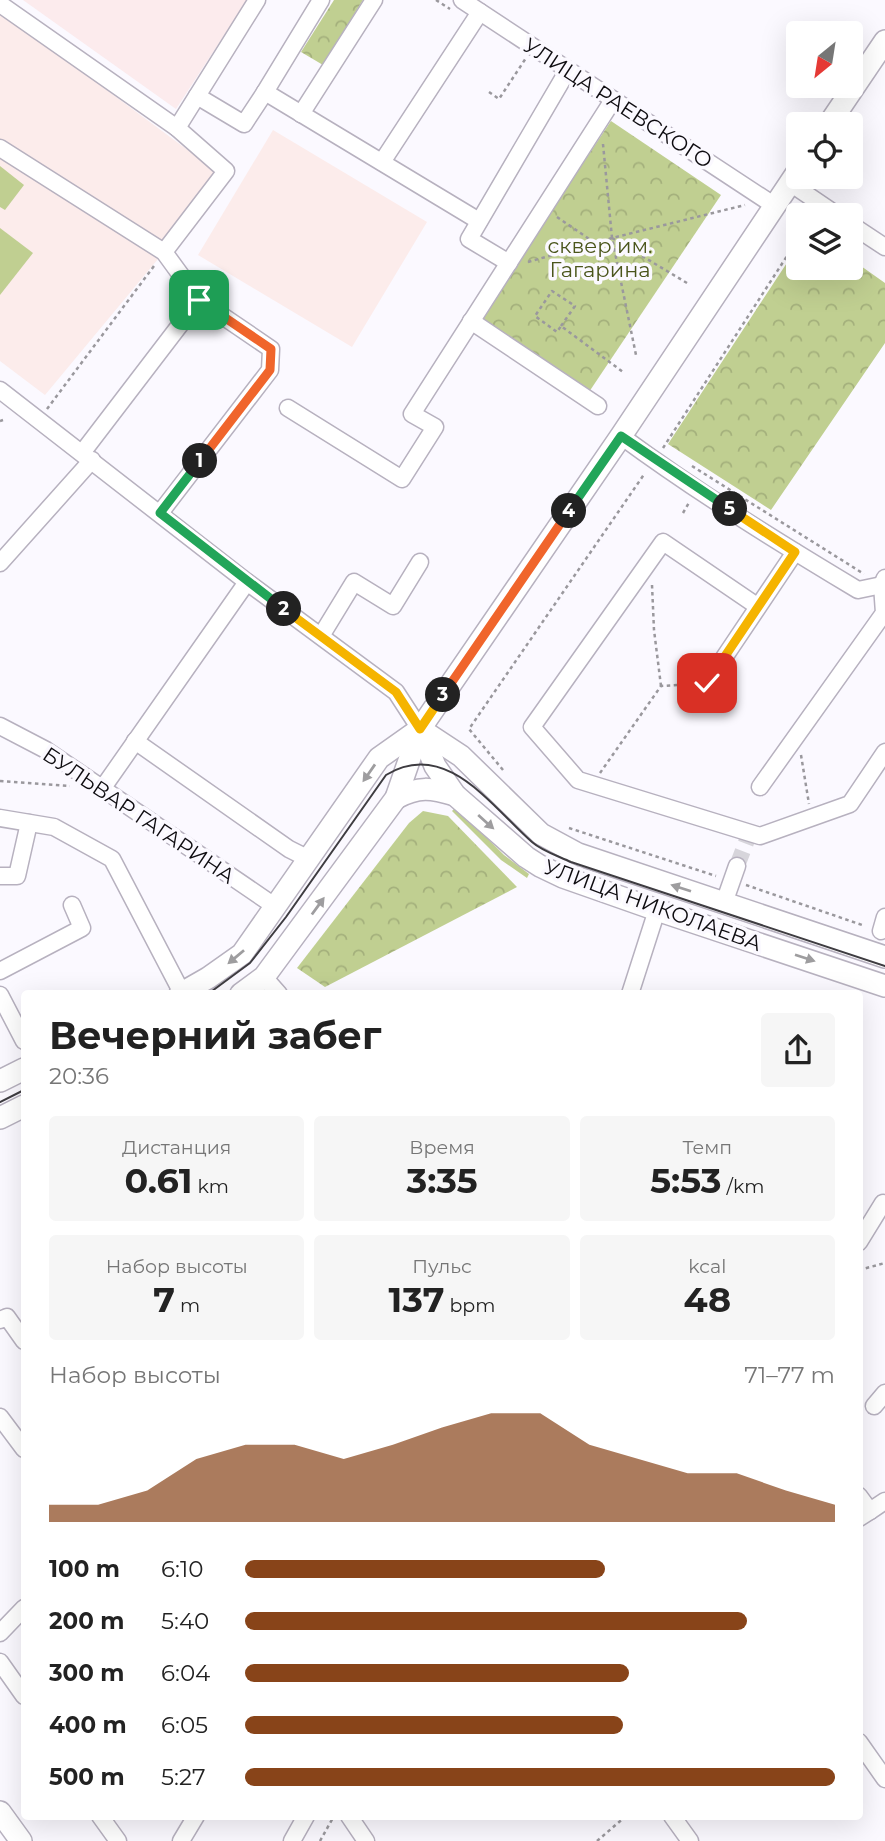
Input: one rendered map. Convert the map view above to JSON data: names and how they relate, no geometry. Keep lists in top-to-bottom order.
{
  "streets": {
    "main road": ["УЛИЦА НИКОЛАЕВА"],
    "street": ["УЛИЦА РАЕВСКОГО", "БУЛЬВАР ГАГАРИНА"]
  },
  "parks": ["сквер им. Гагарина"],
  "north": "bottom left",
  "page": {
    "pins": [
      "1",
      "5",
      "4",
      "2",
      "3"
    ],
    "heading": ["Вечерний забег", "20:36"],
    "stats": [
      ["Дистанция", "0.61 km"],
      ["Время", "3:35"],
      ["Темп", "5:53 /km"],
      ["Набор высоты", "7 m"],
      ["Пульс", "137 bpm"],
      ["kcal", "48"]
    ],
    "chart": ["Набор высоты", "71–77 m"],
    "list": [
      {
        "name": "100 m",
        "note": "6:10"
      },
      {
        "name": "200 m",
        "note": "5:40"
      },
      {
        "name": "300 m",
        "note": "6:04"
      },
      {
        "name": "400 m",
        "note": "6:05"
      },
      {
        "name": "500 m",
        "note": "5:27"
      }
    ]
  }
}
